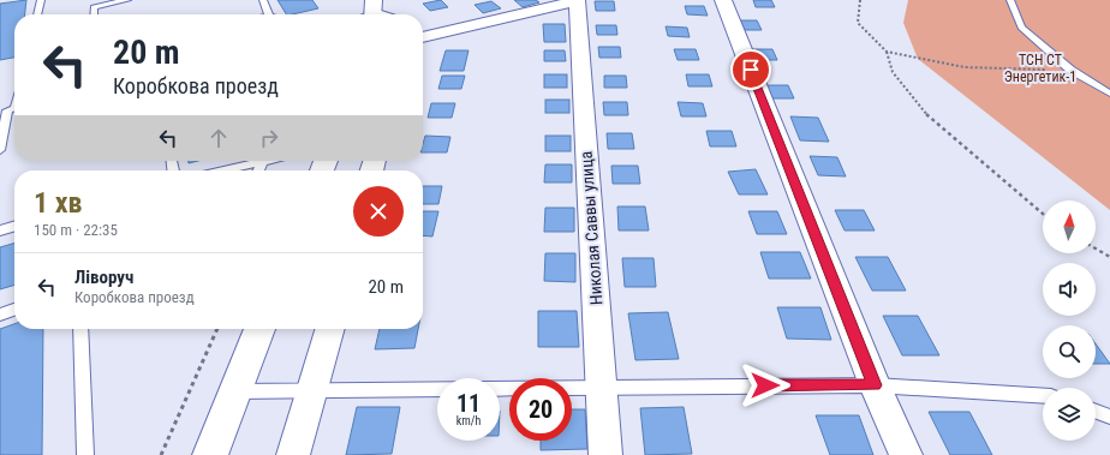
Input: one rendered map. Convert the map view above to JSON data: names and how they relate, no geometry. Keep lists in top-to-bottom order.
{
  "streets": {
    "street": ["Николая Саввы улица"]
  },
  "parks": ["ТСН СТ Энергетик-1"],
  "north": "top",
  "page": {
    "turn": ["20 m", "Коробкова проезд"],
    "heading": ["1 хв", "150 m · 22:35"],
    "list": [
      {
        "name": "Ліворуч",
        "note": "Коробкова проезд",
        "value": "20 m"
      }
    ],
    "speed": "11 km/h",
    "limit": "20"
  }
}
